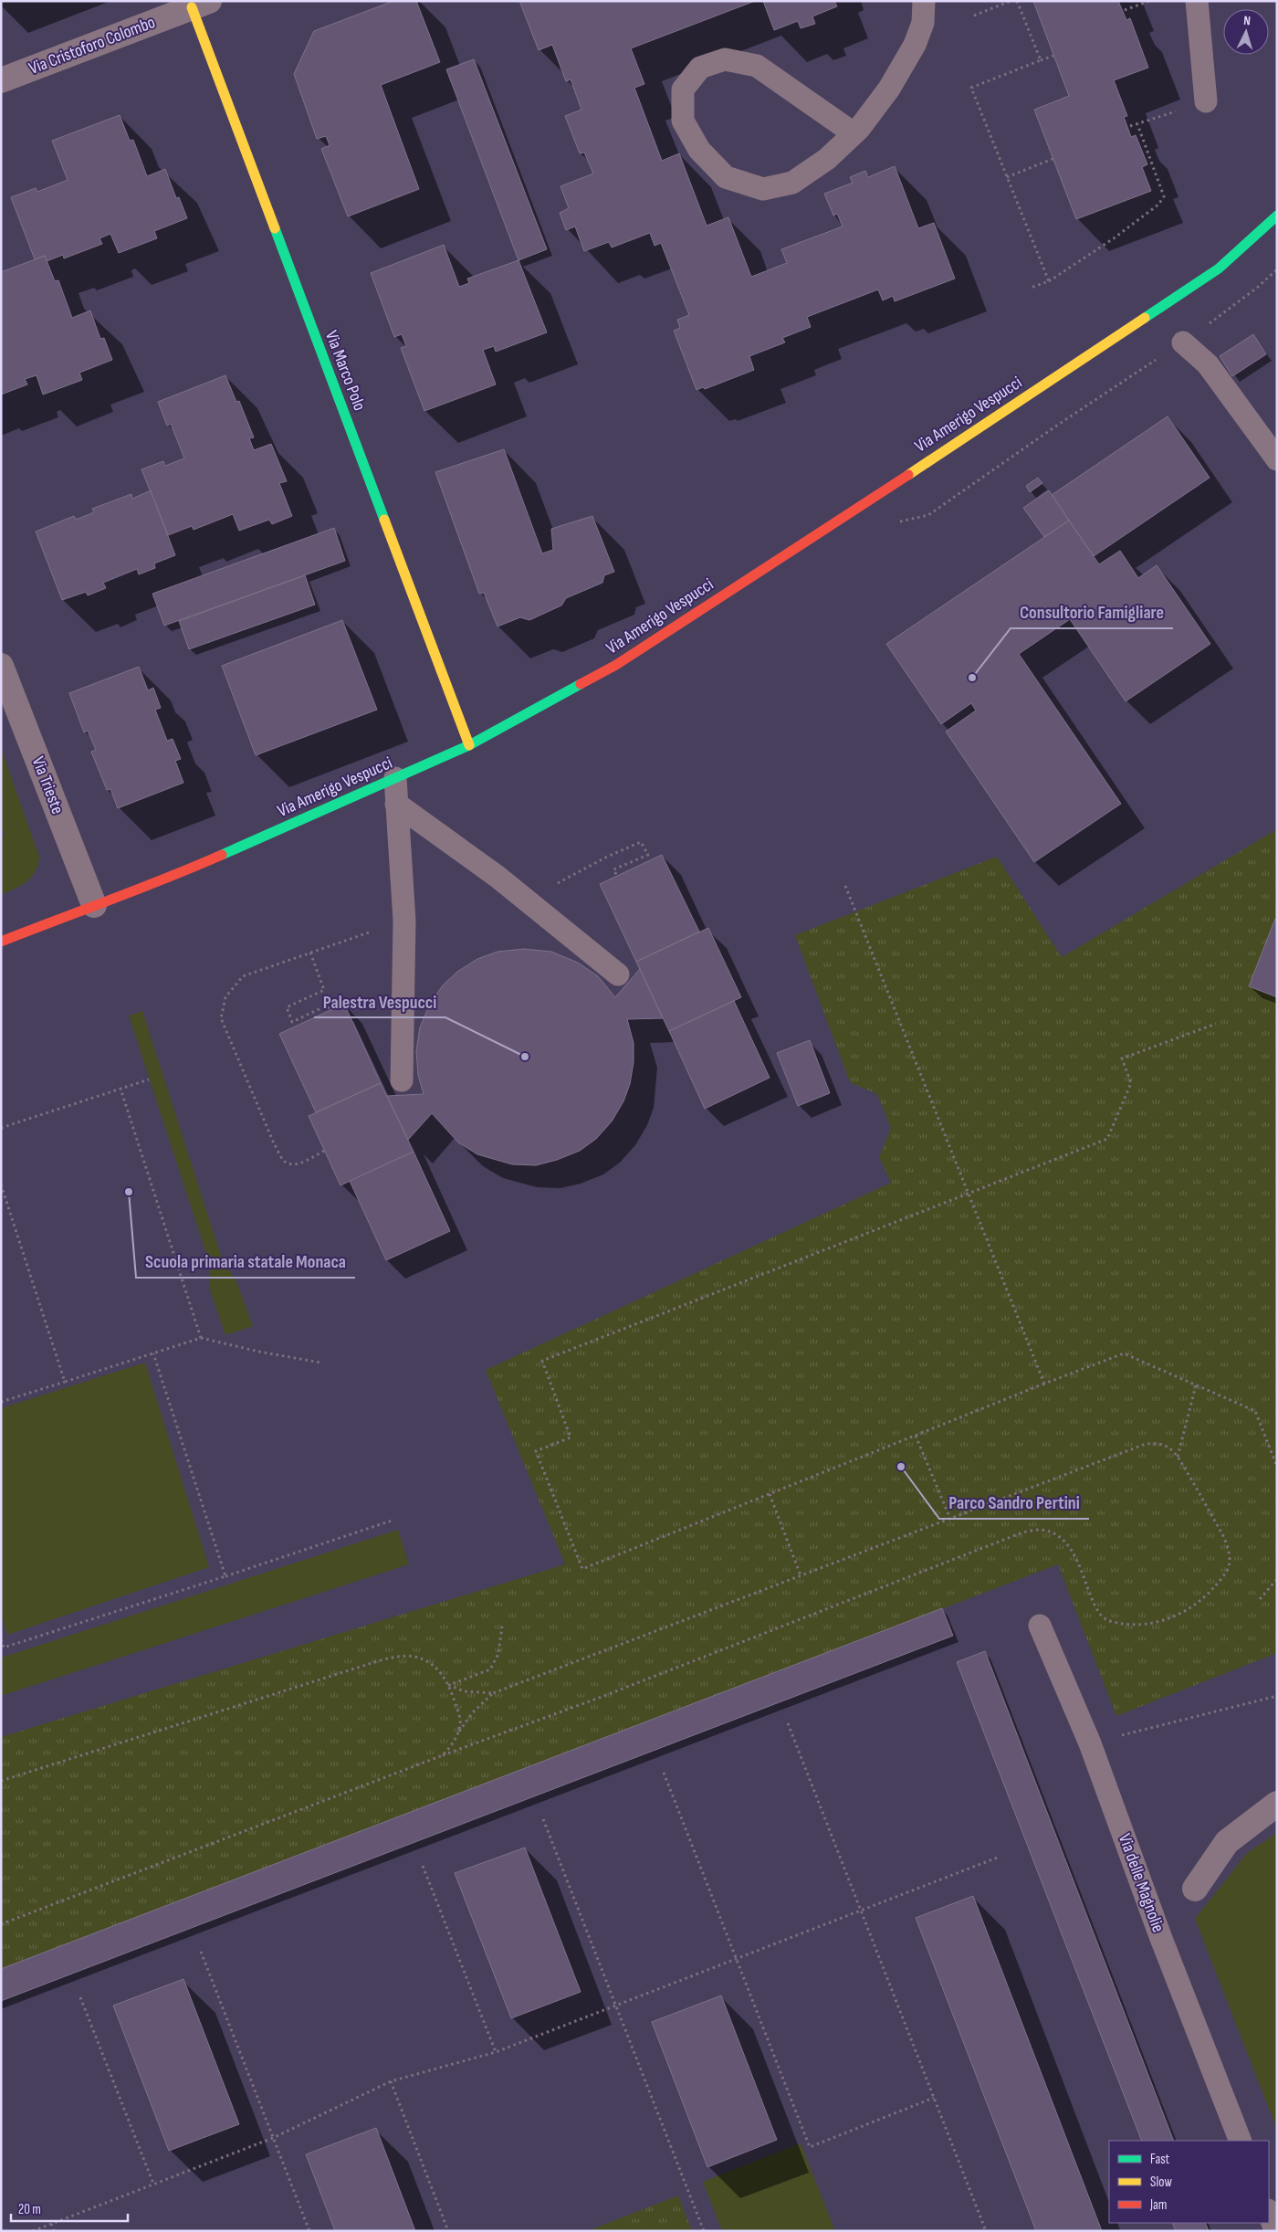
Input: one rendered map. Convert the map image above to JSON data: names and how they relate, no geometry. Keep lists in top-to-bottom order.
{
  "streets": {
    "street": [
      "Via Cristoforo Colombo",
      "Via Marco Polo",
      "Via Amerigo Vespucci",
      "Via Trieste"
    ],
    "lane": ["Via delle Magnolie"]
  },
  "crossings": [
    ["Via Cristoforo Colombo", "Via Marco Polo"],
    ["Via Marco Polo", "Via Amerigo Vespucci"],
    ["Via Amerigo Vespucci", "Via Trieste"]
  ],
  "places": [
    "Consultorio Famigliare",
    "Palestra Vespucci",
    "Scuola primaria statale Monaca",
    "Parco Sandro Pertini"
  ],
  "legend": ["Fast", "Slow", "Jam"],
  "scale_bar": "20 m",
  "north": "top"
}
